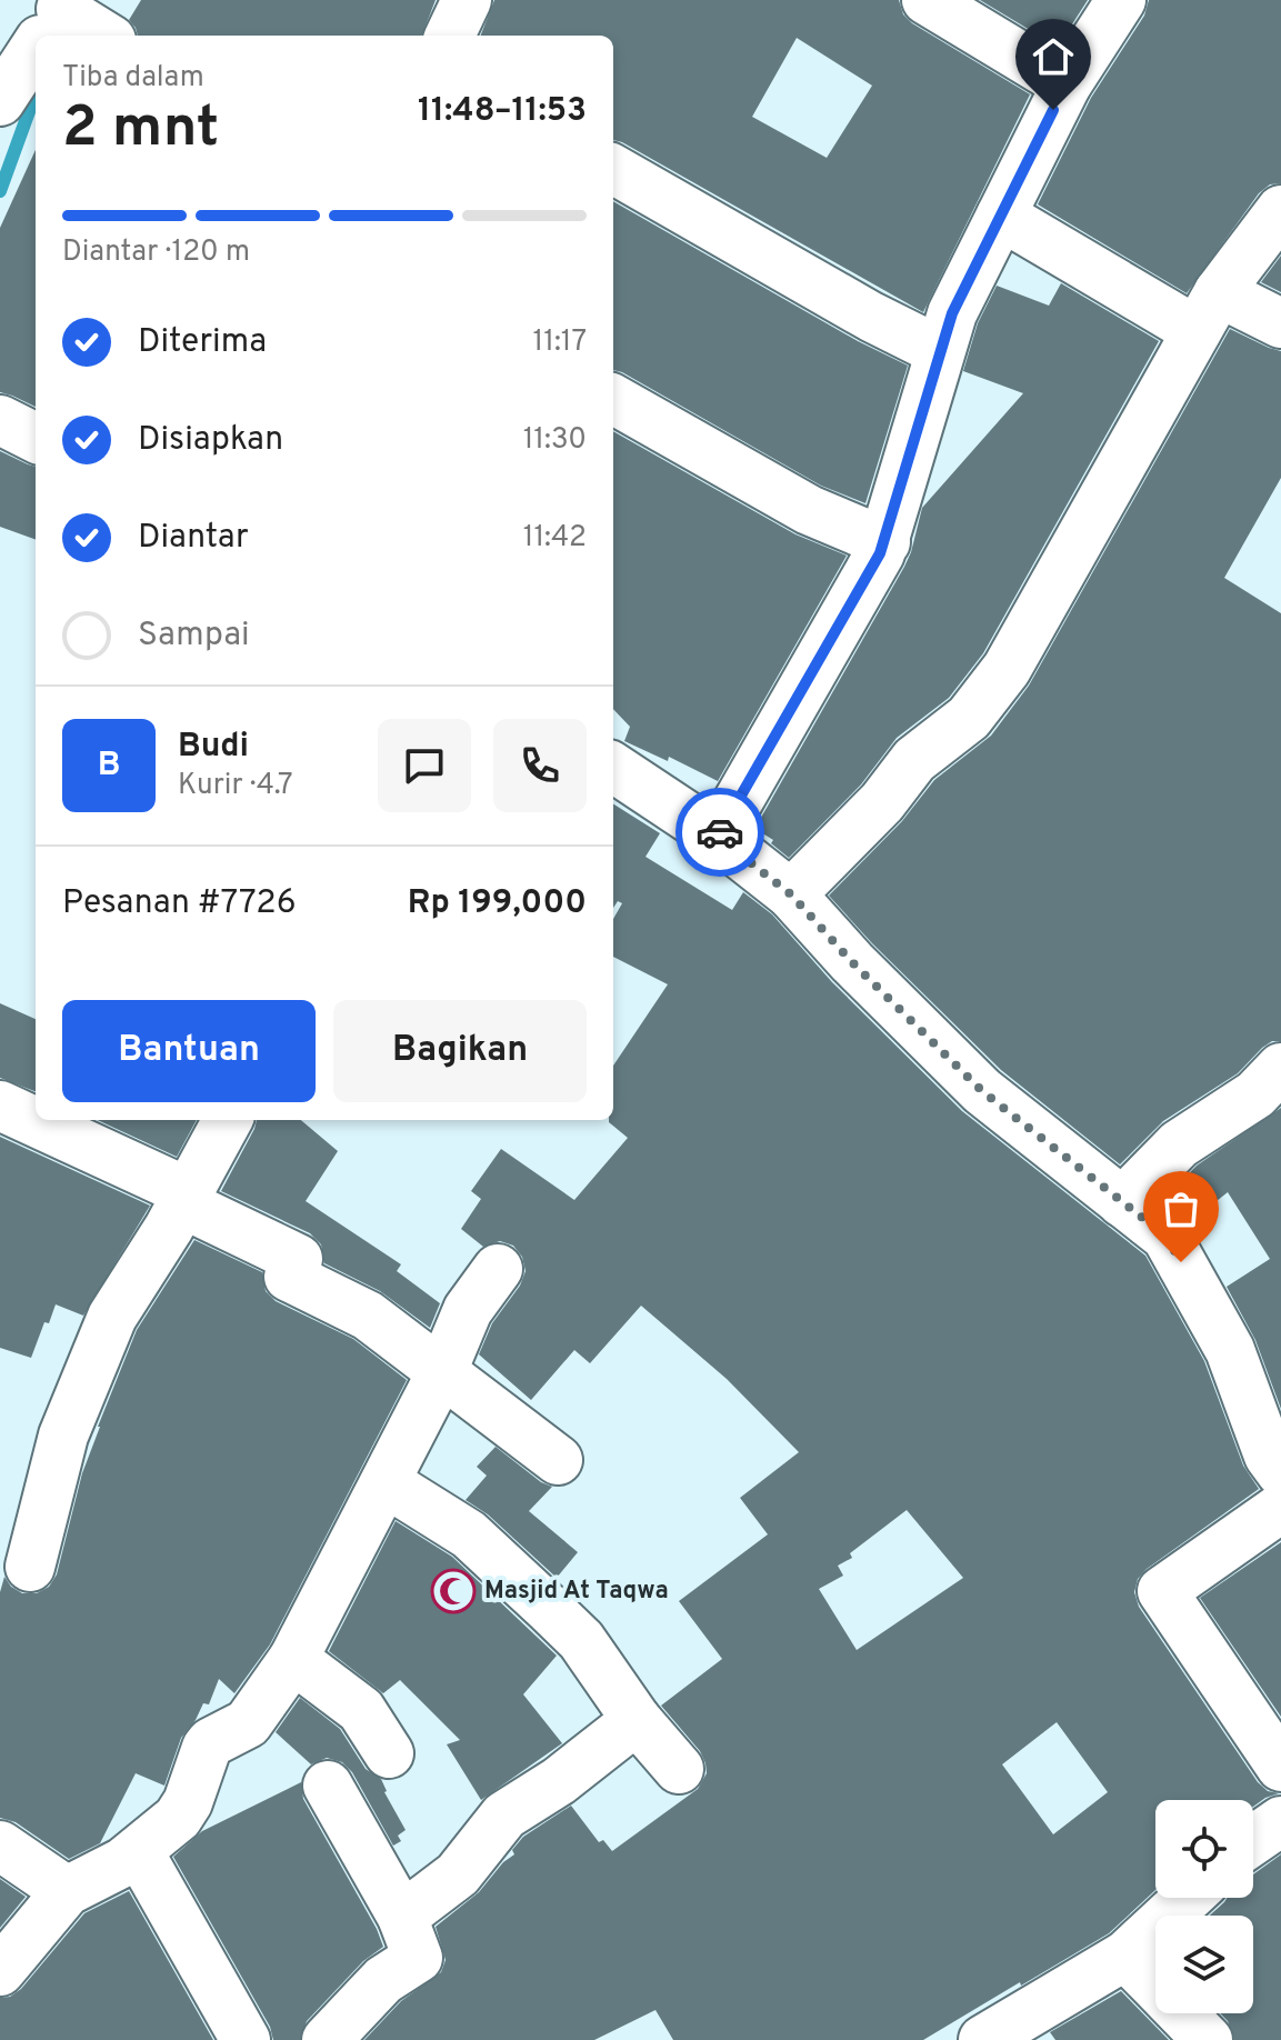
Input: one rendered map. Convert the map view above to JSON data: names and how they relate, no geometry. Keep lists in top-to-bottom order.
{
  "places": {
    "mosque": ["Masjid At Taqwa"]
  },
  "page": {
    "heading": ["2 mnt", "Tiba dalam", "11:48–11:53"],
    "panel": [
      "Budi",
      "Kurir · 4.7",
      "Pesanan #7726",
      "Rp 199,000"
    ],
    "bar": "Diantar · 120 m",
    "list": [
      ["Diterima", "11:17"],
      ["Disiapkan", "11:30"],
      ["Diantar", "11:42"],
      "Sampai"
    ],
    "round": "B",
    "buttons": ["Bantuan", "Bagikan"]
  }
}
